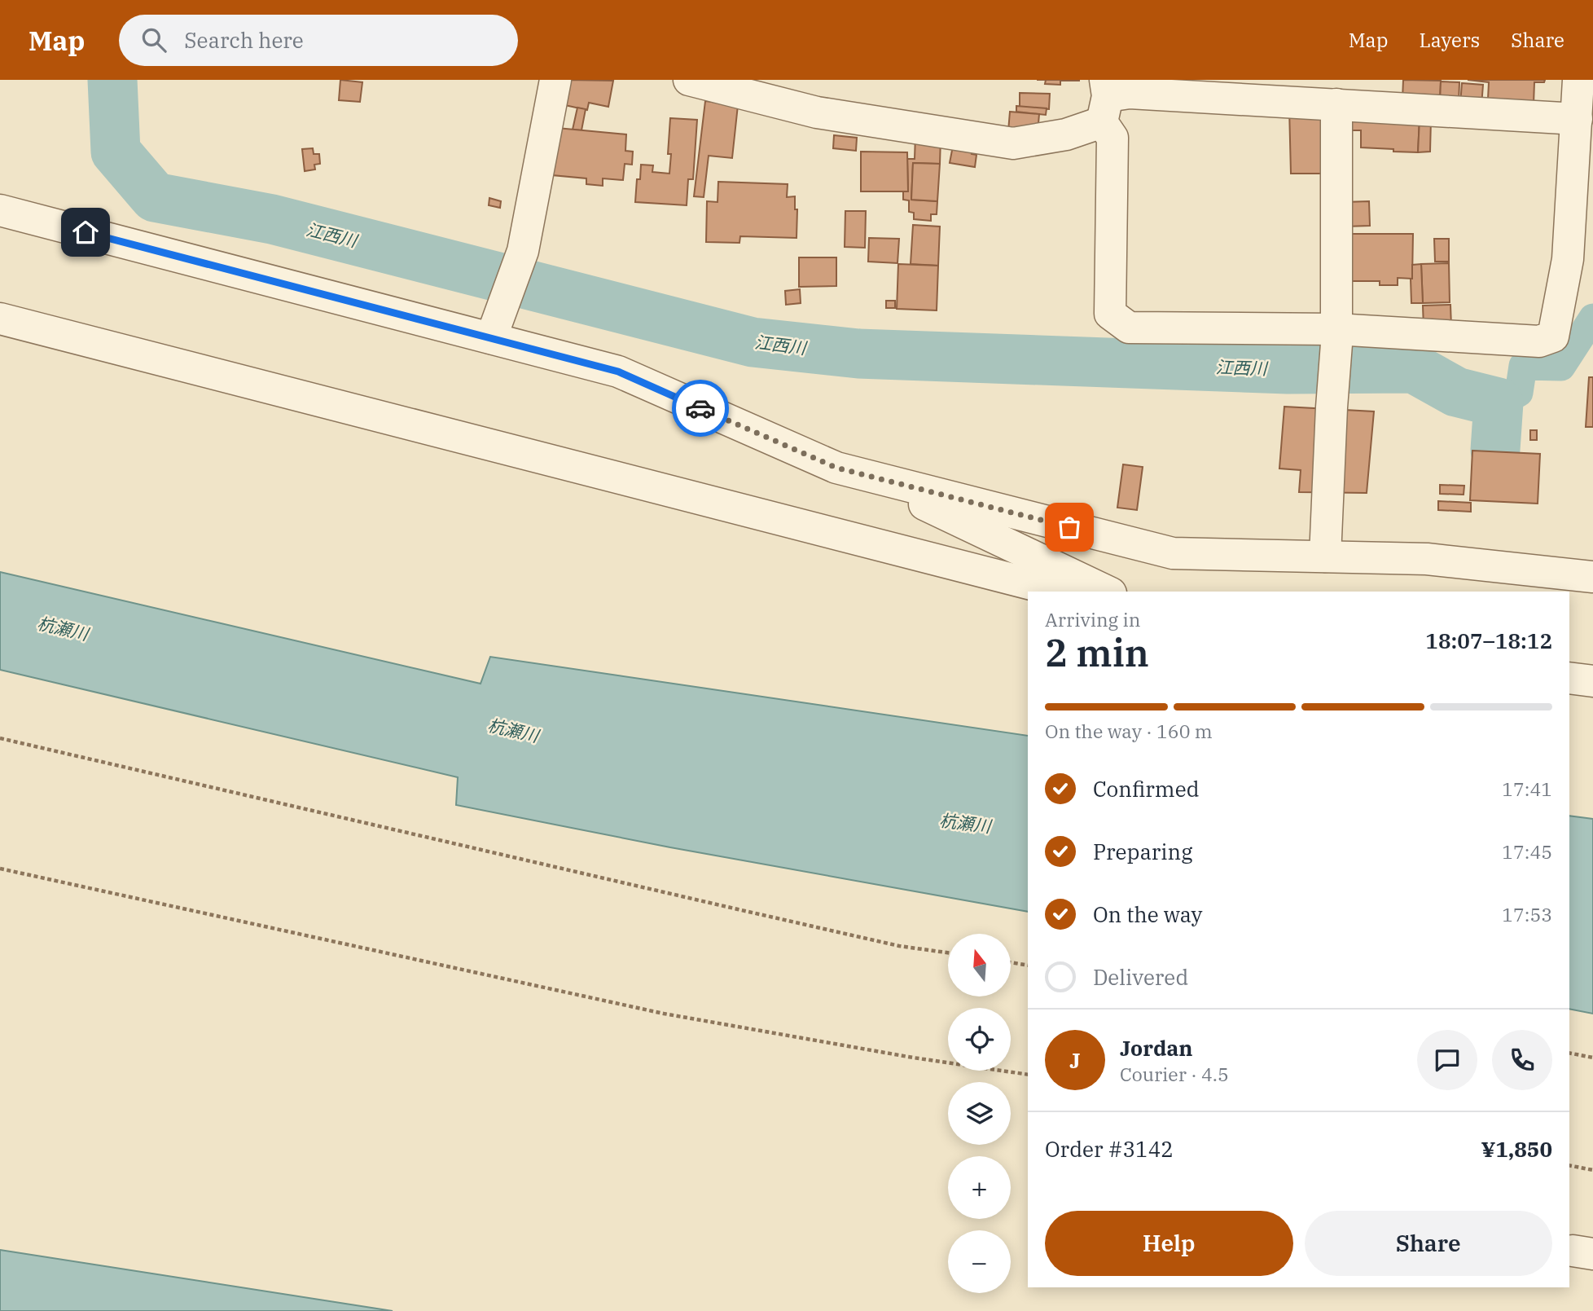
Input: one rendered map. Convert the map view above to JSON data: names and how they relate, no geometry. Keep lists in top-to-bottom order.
{
  "water": ["江西川", "杭瀬川"],
  "north": "top",
  "page": {
    "header": "Map",
    "search": "Search here",
    "nav": ["Map", "Layers", "Share"],
    "heading": ["2 min", "Arriving in", "18:07–18:12"],
    "panel": [
      "Jordan",
      "Courier · 4.5",
      "Order #3142",
      "¥1,850"
    ],
    "bar": "On the way · 160 m",
    "list": [
      ["Confirmed", "17:41"],
      ["Preparing", "17:45"],
      ["On the way", "17:53"],
      "Delivered"
    ],
    "map_buttons": ["+", "−"],
    "round": "J",
    "buttons": ["Help", "Share"]
  }
}
